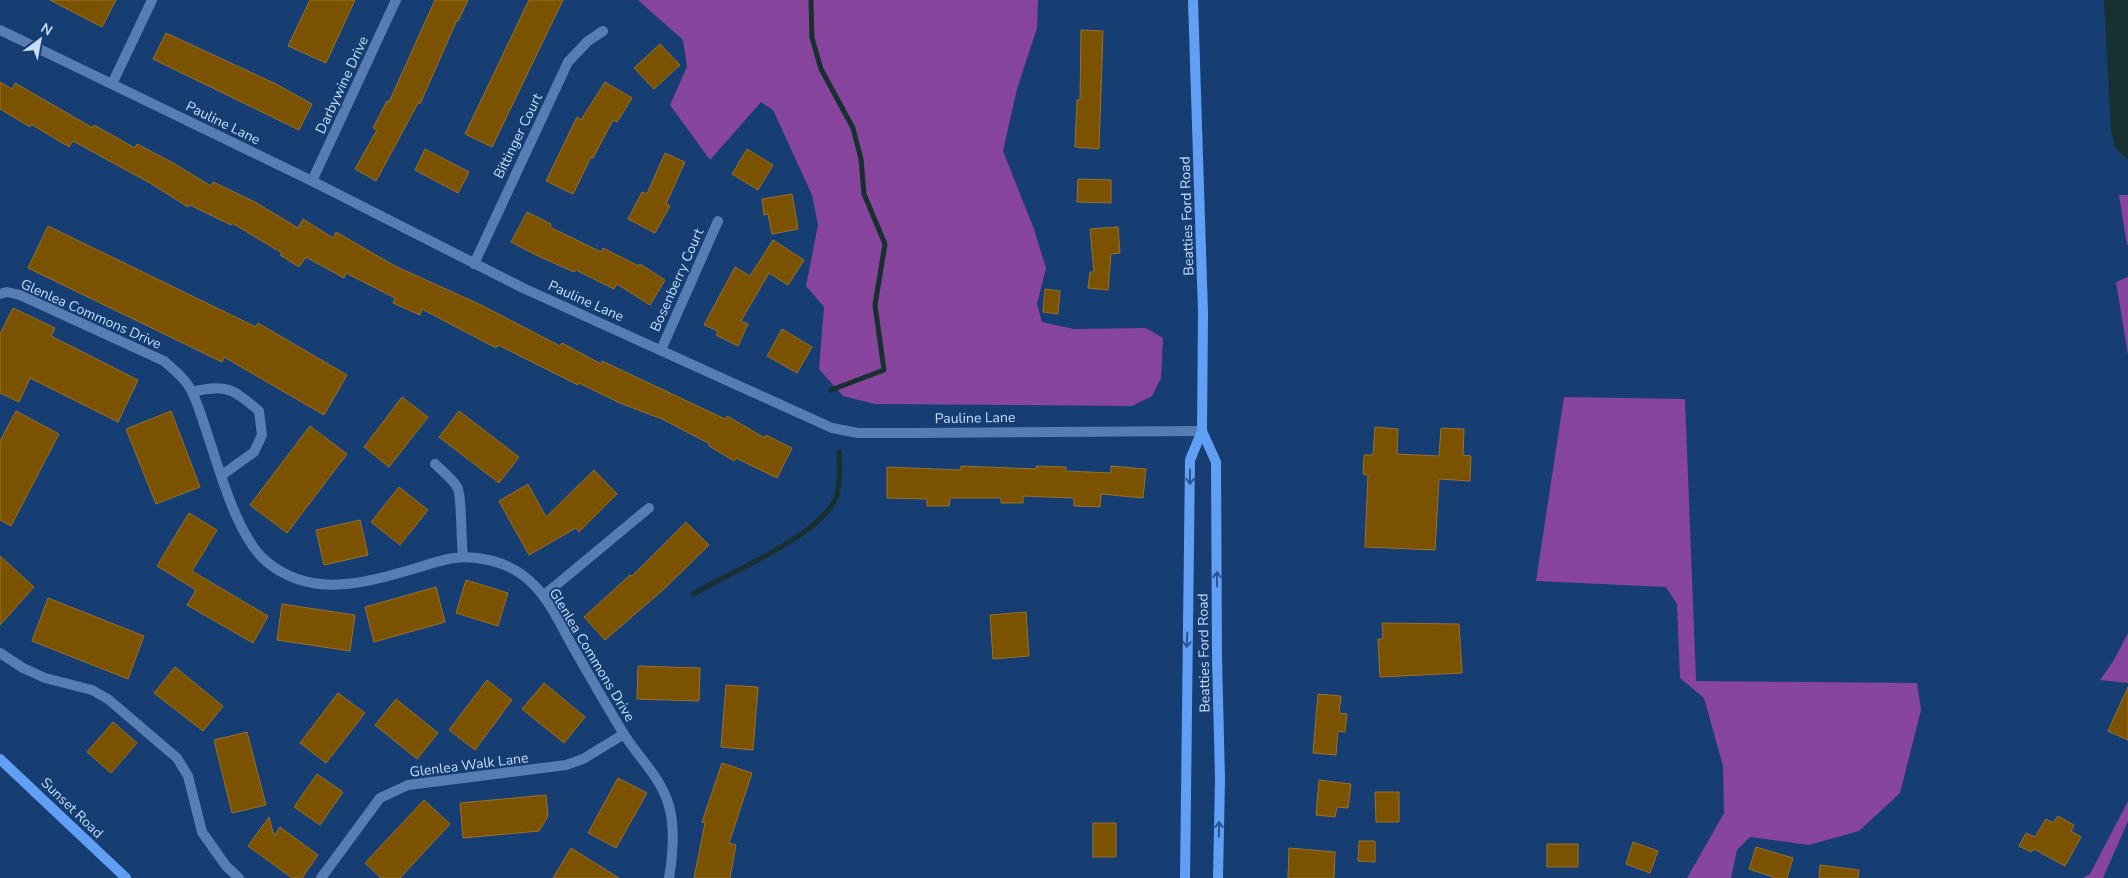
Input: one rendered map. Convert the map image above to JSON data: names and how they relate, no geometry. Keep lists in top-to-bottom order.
{
  "streets": {
    "main road": ["Beatties Ford Road", "Sunset Road"],
    "street": [
      "Darbywine Drive",
      "Pauline Lane",
      "Bittinger Court",
      "Bosenberry Court",
      "Glenlea Commons Drive",
      "Glenlea Walk Lane"
    ]
  },
  "crossings": [
    ["Darbywine Drive", "Pauline Lane"],
    ["Pauline Lane", "Bittinger Court"],
    ["Pauline Lane", "Beatties Ford Road"],
    ["Pauline Lane", "Bosenberry Court"],
    ["Glenlea Commons Drive", "Glenlea Walk Lane"]
  ],
  "north": "top right"
}
